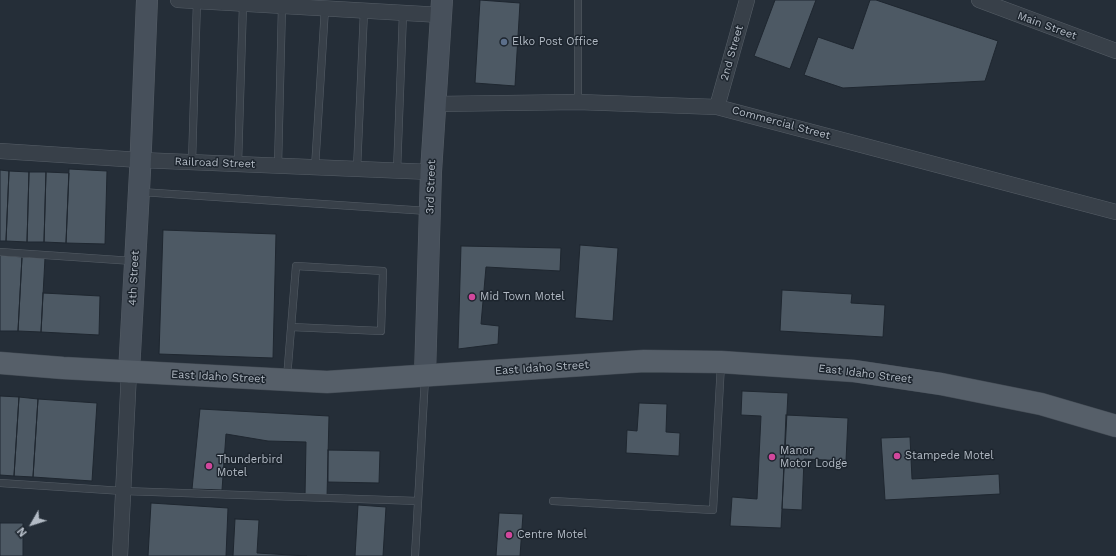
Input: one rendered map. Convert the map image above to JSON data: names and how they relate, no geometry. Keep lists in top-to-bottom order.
{
  "streets": {
    "main road": ["East Idaho Street"],
    "street": [
      "Main Street",
      "2nd Street",
      "Commercial Street",
      "Railroad Street",
      "3rd Street",
      "4th Street"
    ]
  },
  "crossings": [
    ["2nd Street", "Commercial Street"],
    ["Commercial Street", "3rd Street"],
    ["Railroad Street", "3rd Street"],
    ["Railroad Street", "4th Street"],
    ["3rd Street", "East Idaho Street"],
    ["4th Street", "East Idaho Street"]
  ],
  "places": [
    "Elko Post Office",
    "Mid Town Motel",
    "Stampede Motel",
    "Manor Motor Lodge",
    "Thunderbird Motel",
    "Centre Motel"
  ],
  "north": "bottom left"
}
